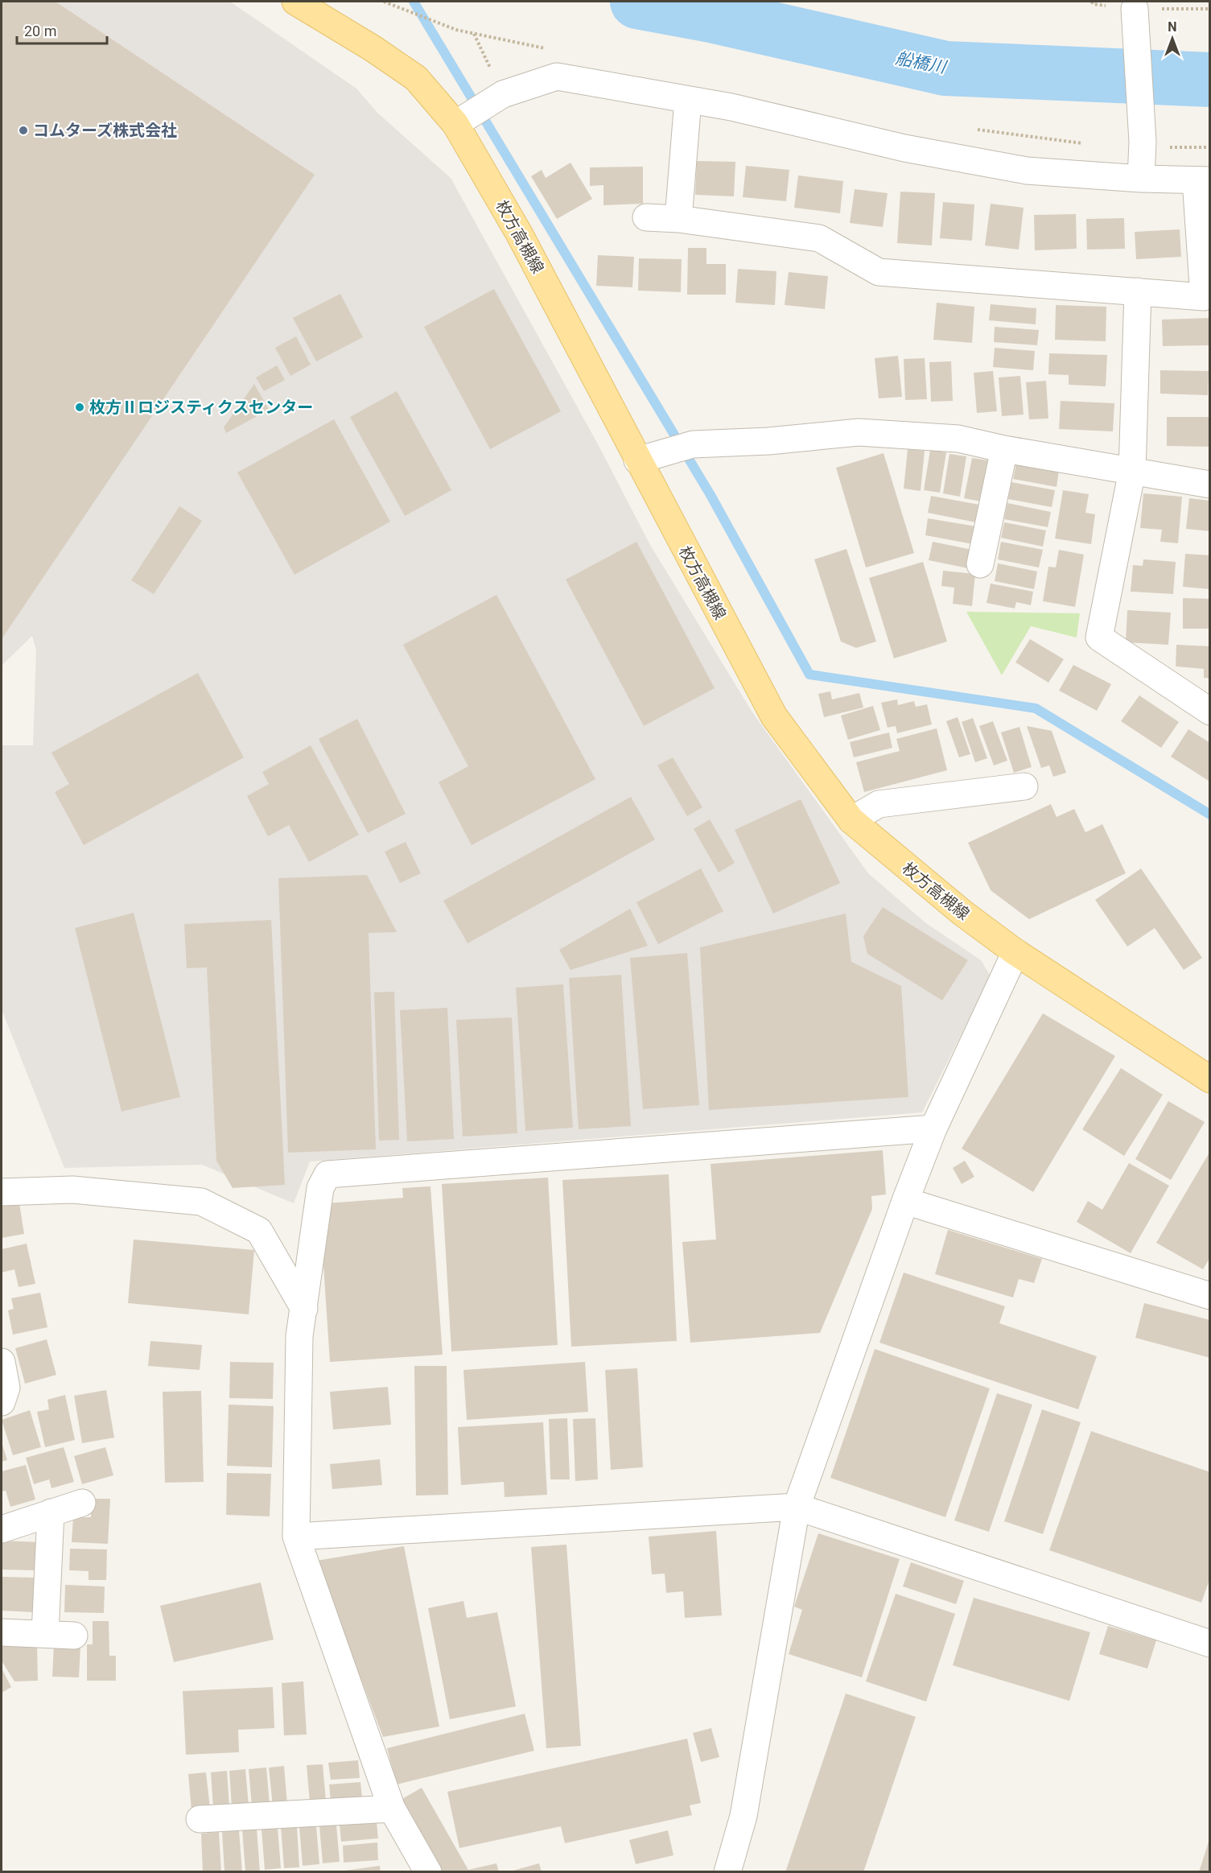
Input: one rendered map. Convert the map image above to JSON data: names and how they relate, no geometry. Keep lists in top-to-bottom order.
{
  "streets": {
    "main road": ["枚方高槻線"]
  },
  "water": ["船橋川"],
  "places": ["コムターズ株式会社", "枚方Ⅱロジスティクスセンター"],
  "scale_bar": "20 m",
  "north": "top"
}
